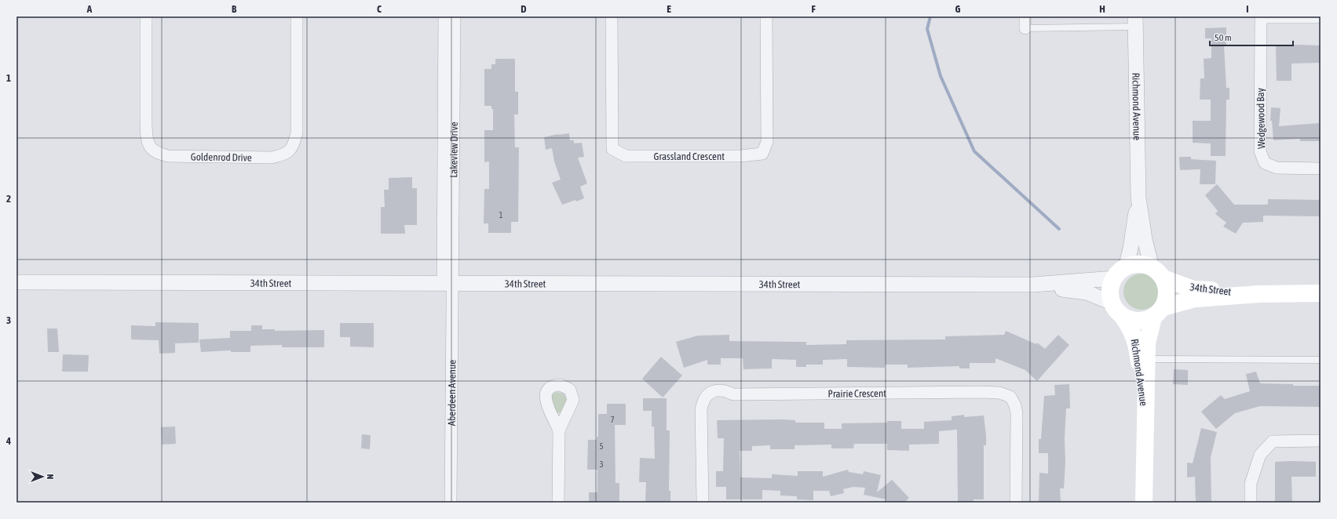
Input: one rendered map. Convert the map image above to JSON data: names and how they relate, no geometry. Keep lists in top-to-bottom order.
{
  "streets": {
    "main road": ["Richmond Avenue", "34th Street"],
    "street": [
      "Wedgewood Bay",
      "Lakeview Drive",
      "Grassland Crescent",
      "Goldenrod Drive",
      "Aberdeen Avenue",
      "Prairie Crescent"
    ]
  },
  "crossings": [
    ["Richmond Avenue", "34th Street"],
    ["Lakeview Drive", "34th Street"],
    ["Lakeview Drive", "Aberdeen Avenue"],
    ["34th Street", "Aberdeen Avenue"]
  ],
  "house_numbers": [
    "1",
    "7",
    "5",
    "3"
  ],
  "scale_bar": "50 m",
  "north": "right",
  "grid": {
    "columns": [
      "A",
      "B",
      "C",
      "D",
      "E",
      "F",
      "G",
      "H",
      "I"
    ],
    "rows": [
      "1",
      "2",
      "3",
      "4"
    ]
  }
}
